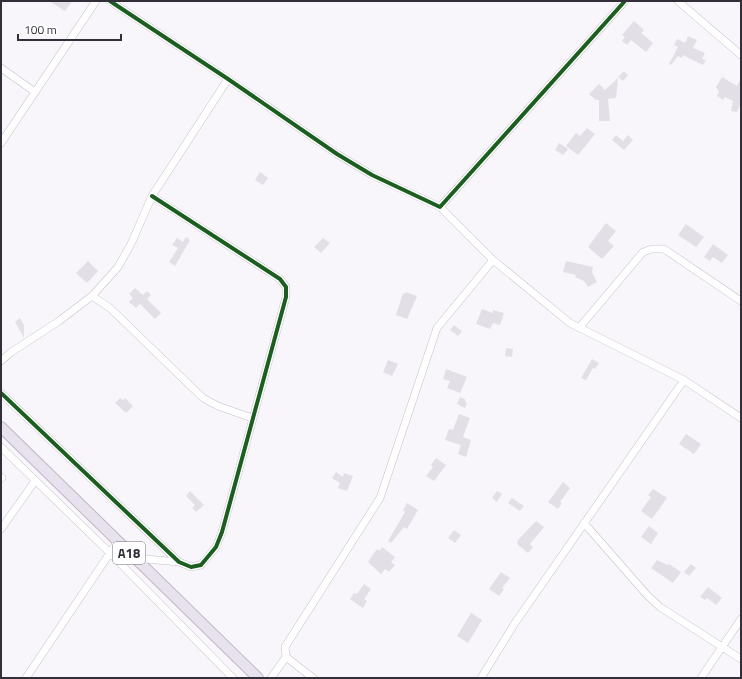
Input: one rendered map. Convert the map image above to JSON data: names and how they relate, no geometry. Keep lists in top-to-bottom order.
{
  "streets": {
    "highway": ["A18"]
  },
  "scale_bar": "100 m"
}
